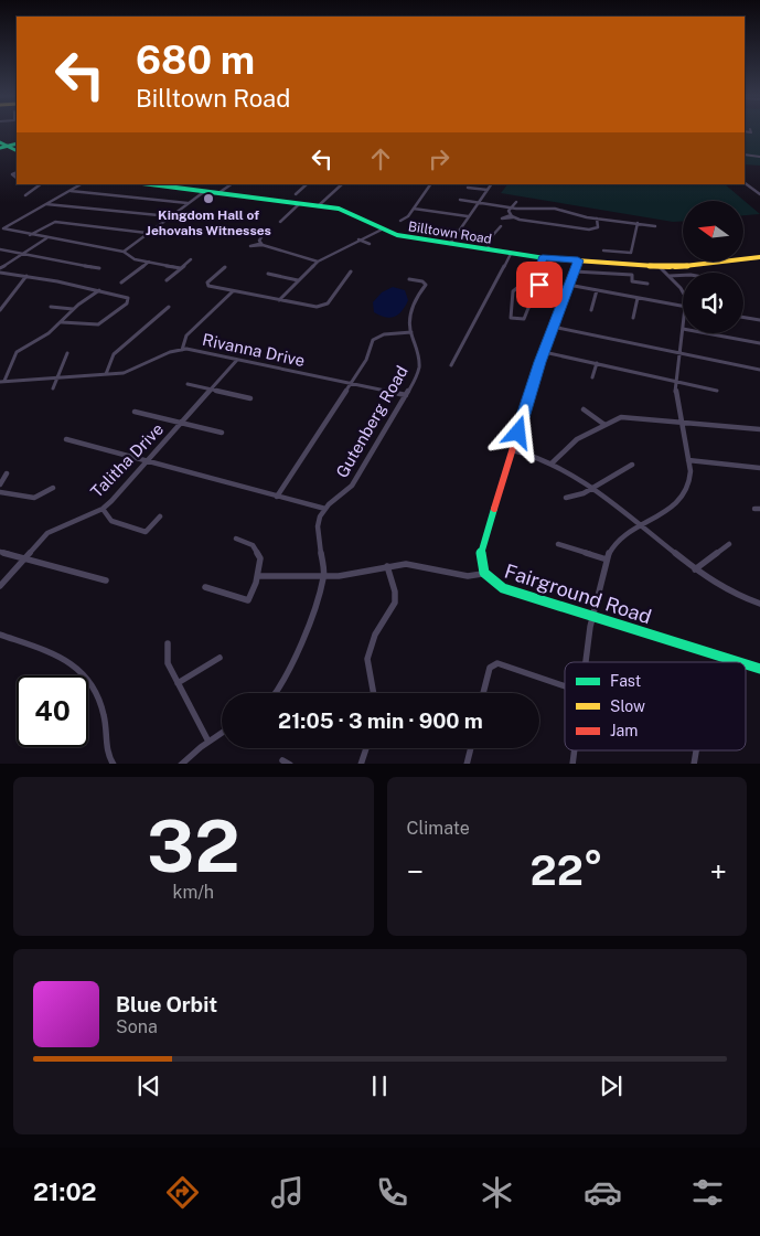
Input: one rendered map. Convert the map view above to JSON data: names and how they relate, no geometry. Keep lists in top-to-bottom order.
{
  "streets": {
    "main road": ["Billtown Road", "Fairground Road"],
    "street": ["Rivanna Drive", "Gutenberg Road", "Talitha Drive"]
  },
  "crossings": [
    ["Billtown Road", "Fairground Road"],
    ["Rivanna Drive", "Gutenberg Road"],
    ["Rivanna Drive", "Talitha Drive"]
  ],
  "places": ["Kingdom Hall of Jehovahs Witnesses"],
  "legend": ["Fast", "Slow", "Jam"],
  "north": "left",
  "page": {
    "turn": ["680 m", "Billtown Road"],
    "limit": "40",
    "trip": "21:05 · 3 min · 900 m",
    "tile": [
      ["32", "km/h"],
      "Climate"
    ],
    "heat": ["−", "22°", "+"],
    "song": ["Blue Orbit", "Sona"],
    "tabs": "21:02"
  }
}
